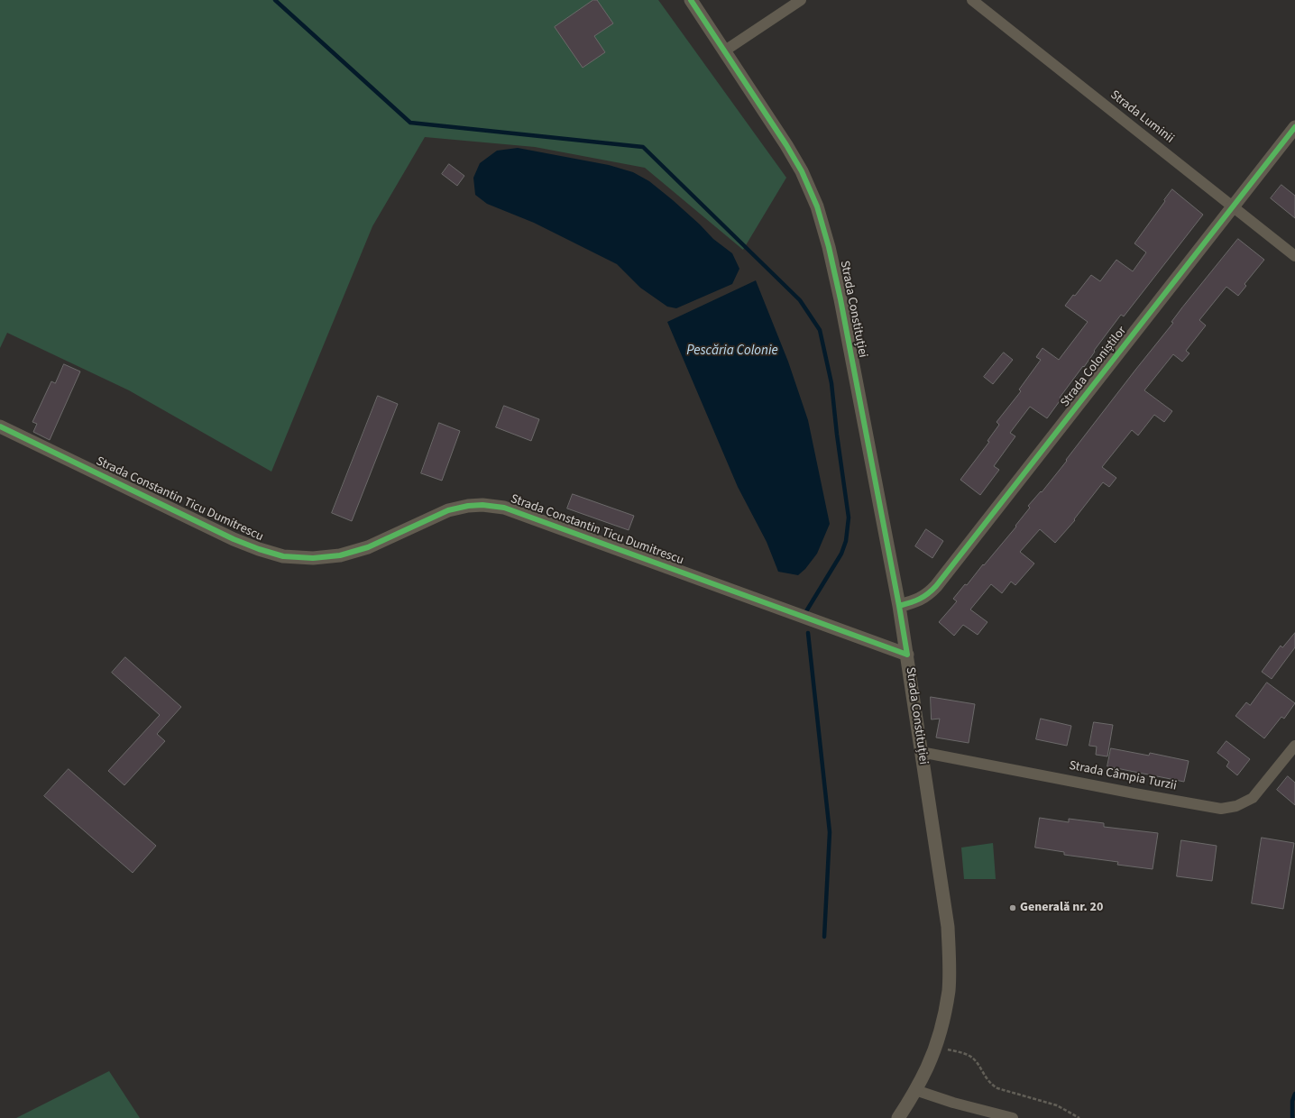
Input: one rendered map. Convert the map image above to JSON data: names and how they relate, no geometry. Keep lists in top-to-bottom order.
{
  "streets": {
    "street": [
      "Strada Luminii",
      "Strada Constituției",
      "Strada Coloniștilor",
      "Strada Constantin Ticu Dumitrescu",
      "Strada Câmpia Turzii"
    ]
  },
  "crossings": [
    ["Strada Luminii", "Strada Coloniștilor"],
    ["Strada Constituției", "Strada Coloniștilor"],
    ["Strada Constituției", "Strada Constantin Ticu Dumitrescu"],
    ["Strada Constituției", "Strada Câmpia Turzii"]
  ],
  "water": ["Pescăria Colonie"],
  "places": ["Generală nr. 20"]
}
